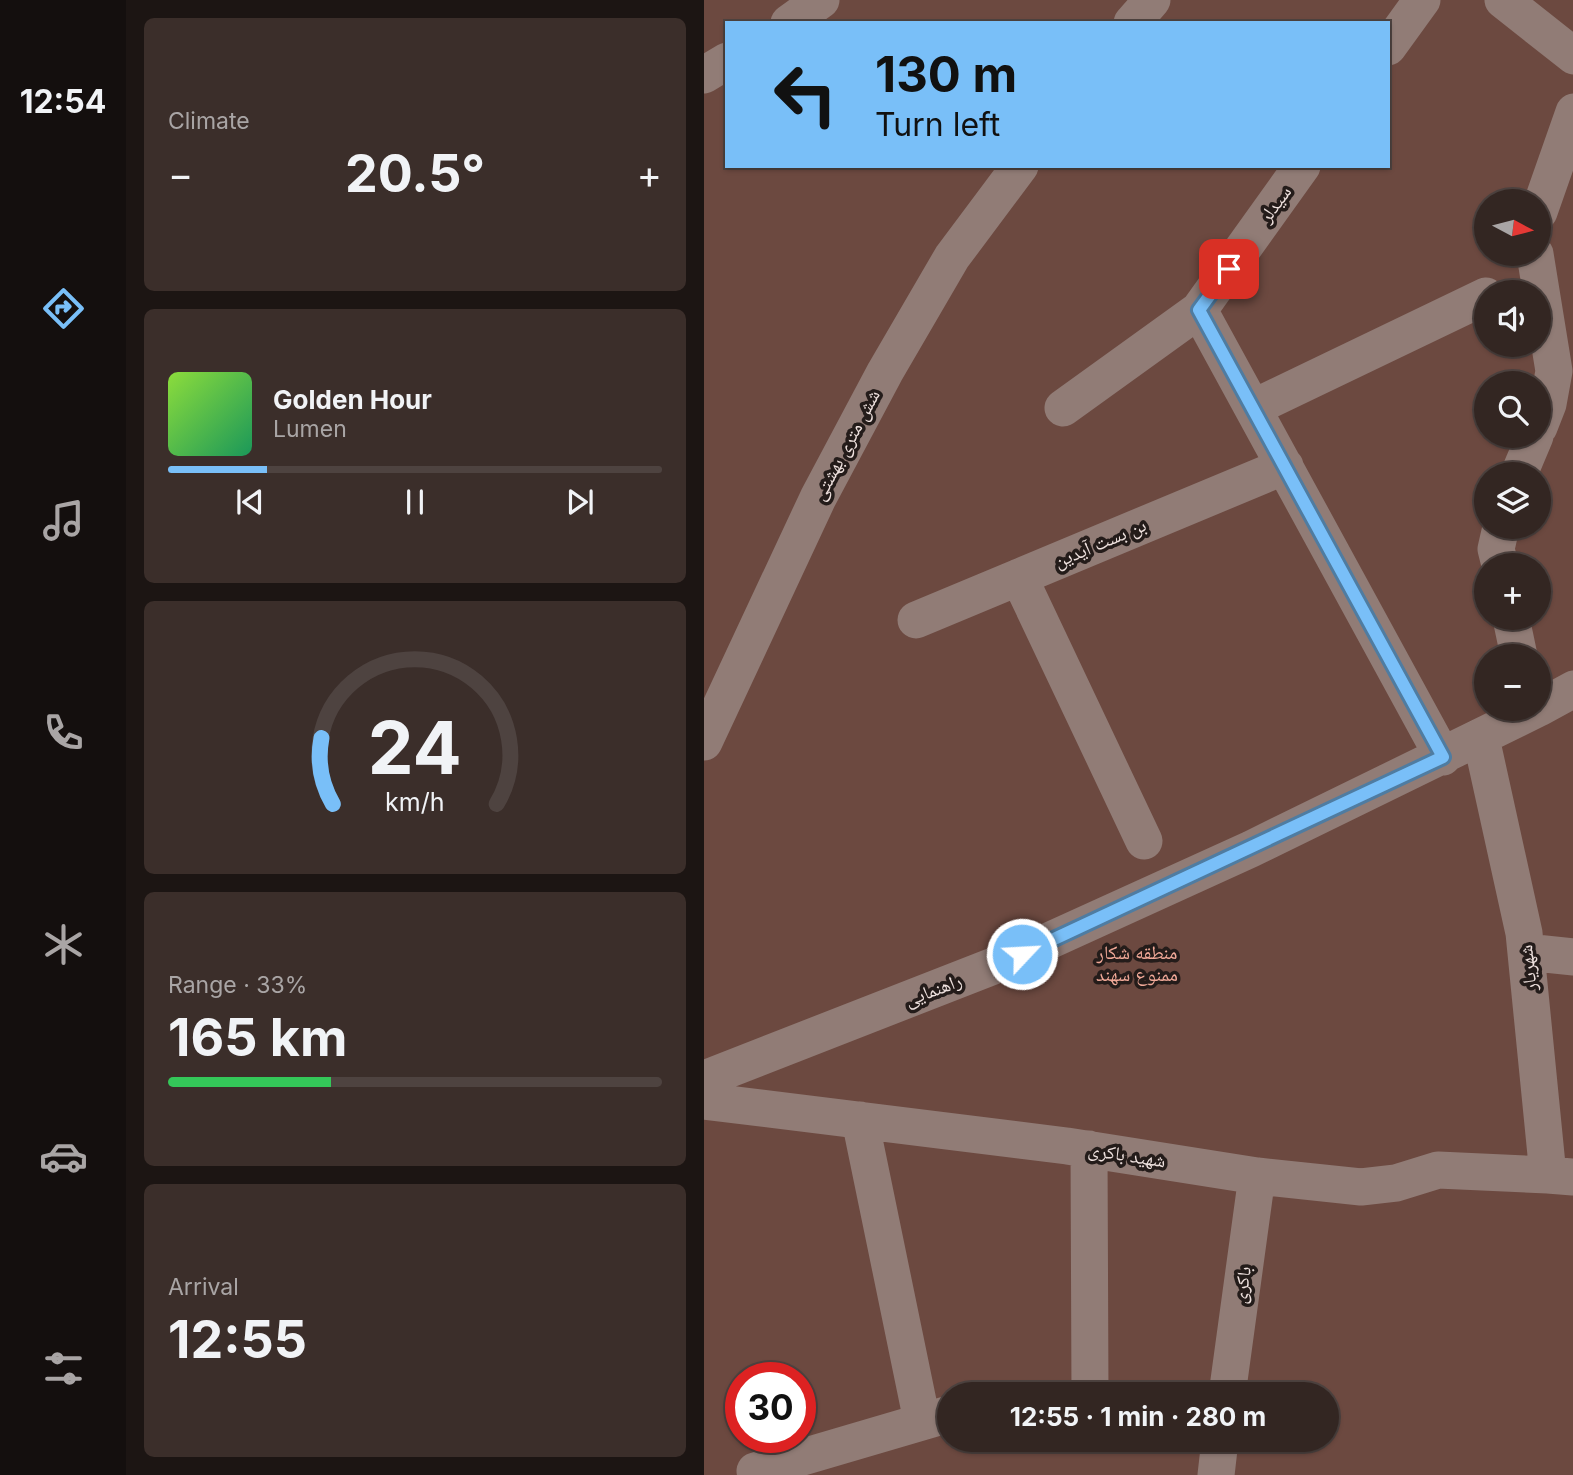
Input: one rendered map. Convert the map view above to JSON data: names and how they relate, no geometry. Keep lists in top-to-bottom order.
{
  "streets": {
    "street": [
      "سیدلر",
      "شش متری بهشتی",
      "بن بست آیدین",
      "شهریار",
      "راهنمایی",
      "شهید باکری",
      "باکری"
    ]
  },
  "crossings": [
    ["شهریار", "راهنمایی"],
    ["شهریار", "شهید باکری"],
    ["شهید باکری", "باکری"]
  ],
  "parks": ["منطقه شکار ممنوع سهند"],
  "north": "right",
  "page": {
    "tabs": "12:54",
    "tile": [
      "Climate",
      ["Range · 33%", "165 km"],
      ["Arrival", "12:55"]
    ],
    "turn": ["130 m", "Turn left"],
    "heat": ["−", "20.5°", "+"],
    "map_buttons": ["+", "−"],
    "song": ["Golden Hour", "Lumen"],
    "limit": "30",
    "trip": "12:55 · 1 min · 280 m",
    "gauge": ["24", "km/h"]
  }
}
